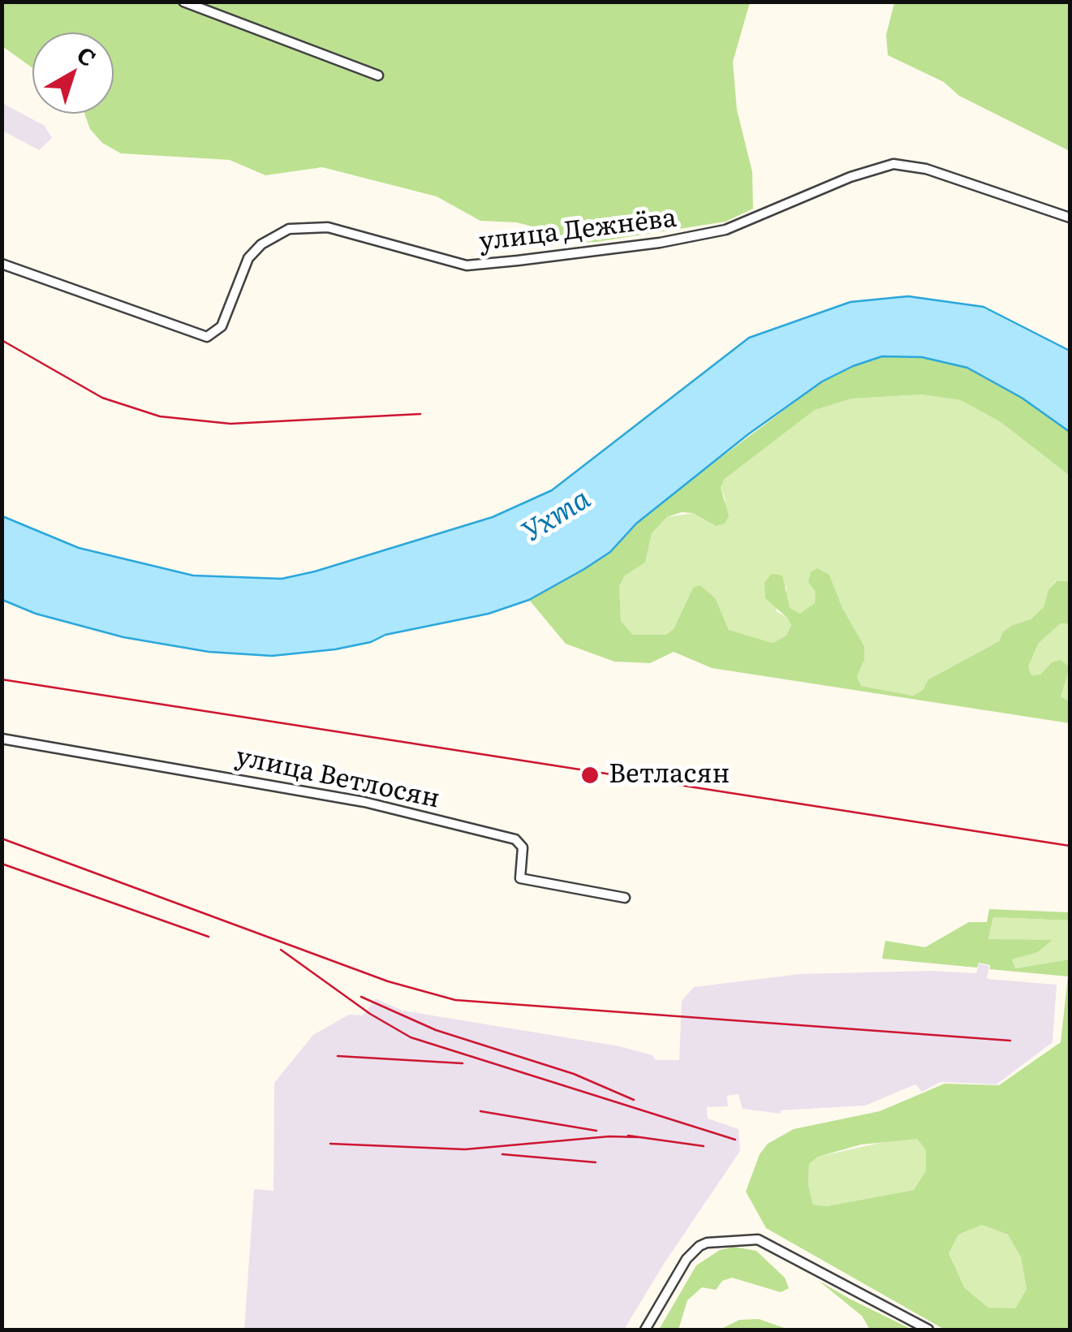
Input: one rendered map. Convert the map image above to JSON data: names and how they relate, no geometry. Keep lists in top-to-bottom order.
{
  "streets": {
    "street": ["улица Дежнёва", "улица Ветлосян"]
  },
  "water": ["Ухта"],
  "places": ["Ветласян"],
  "north": "top right"
}
